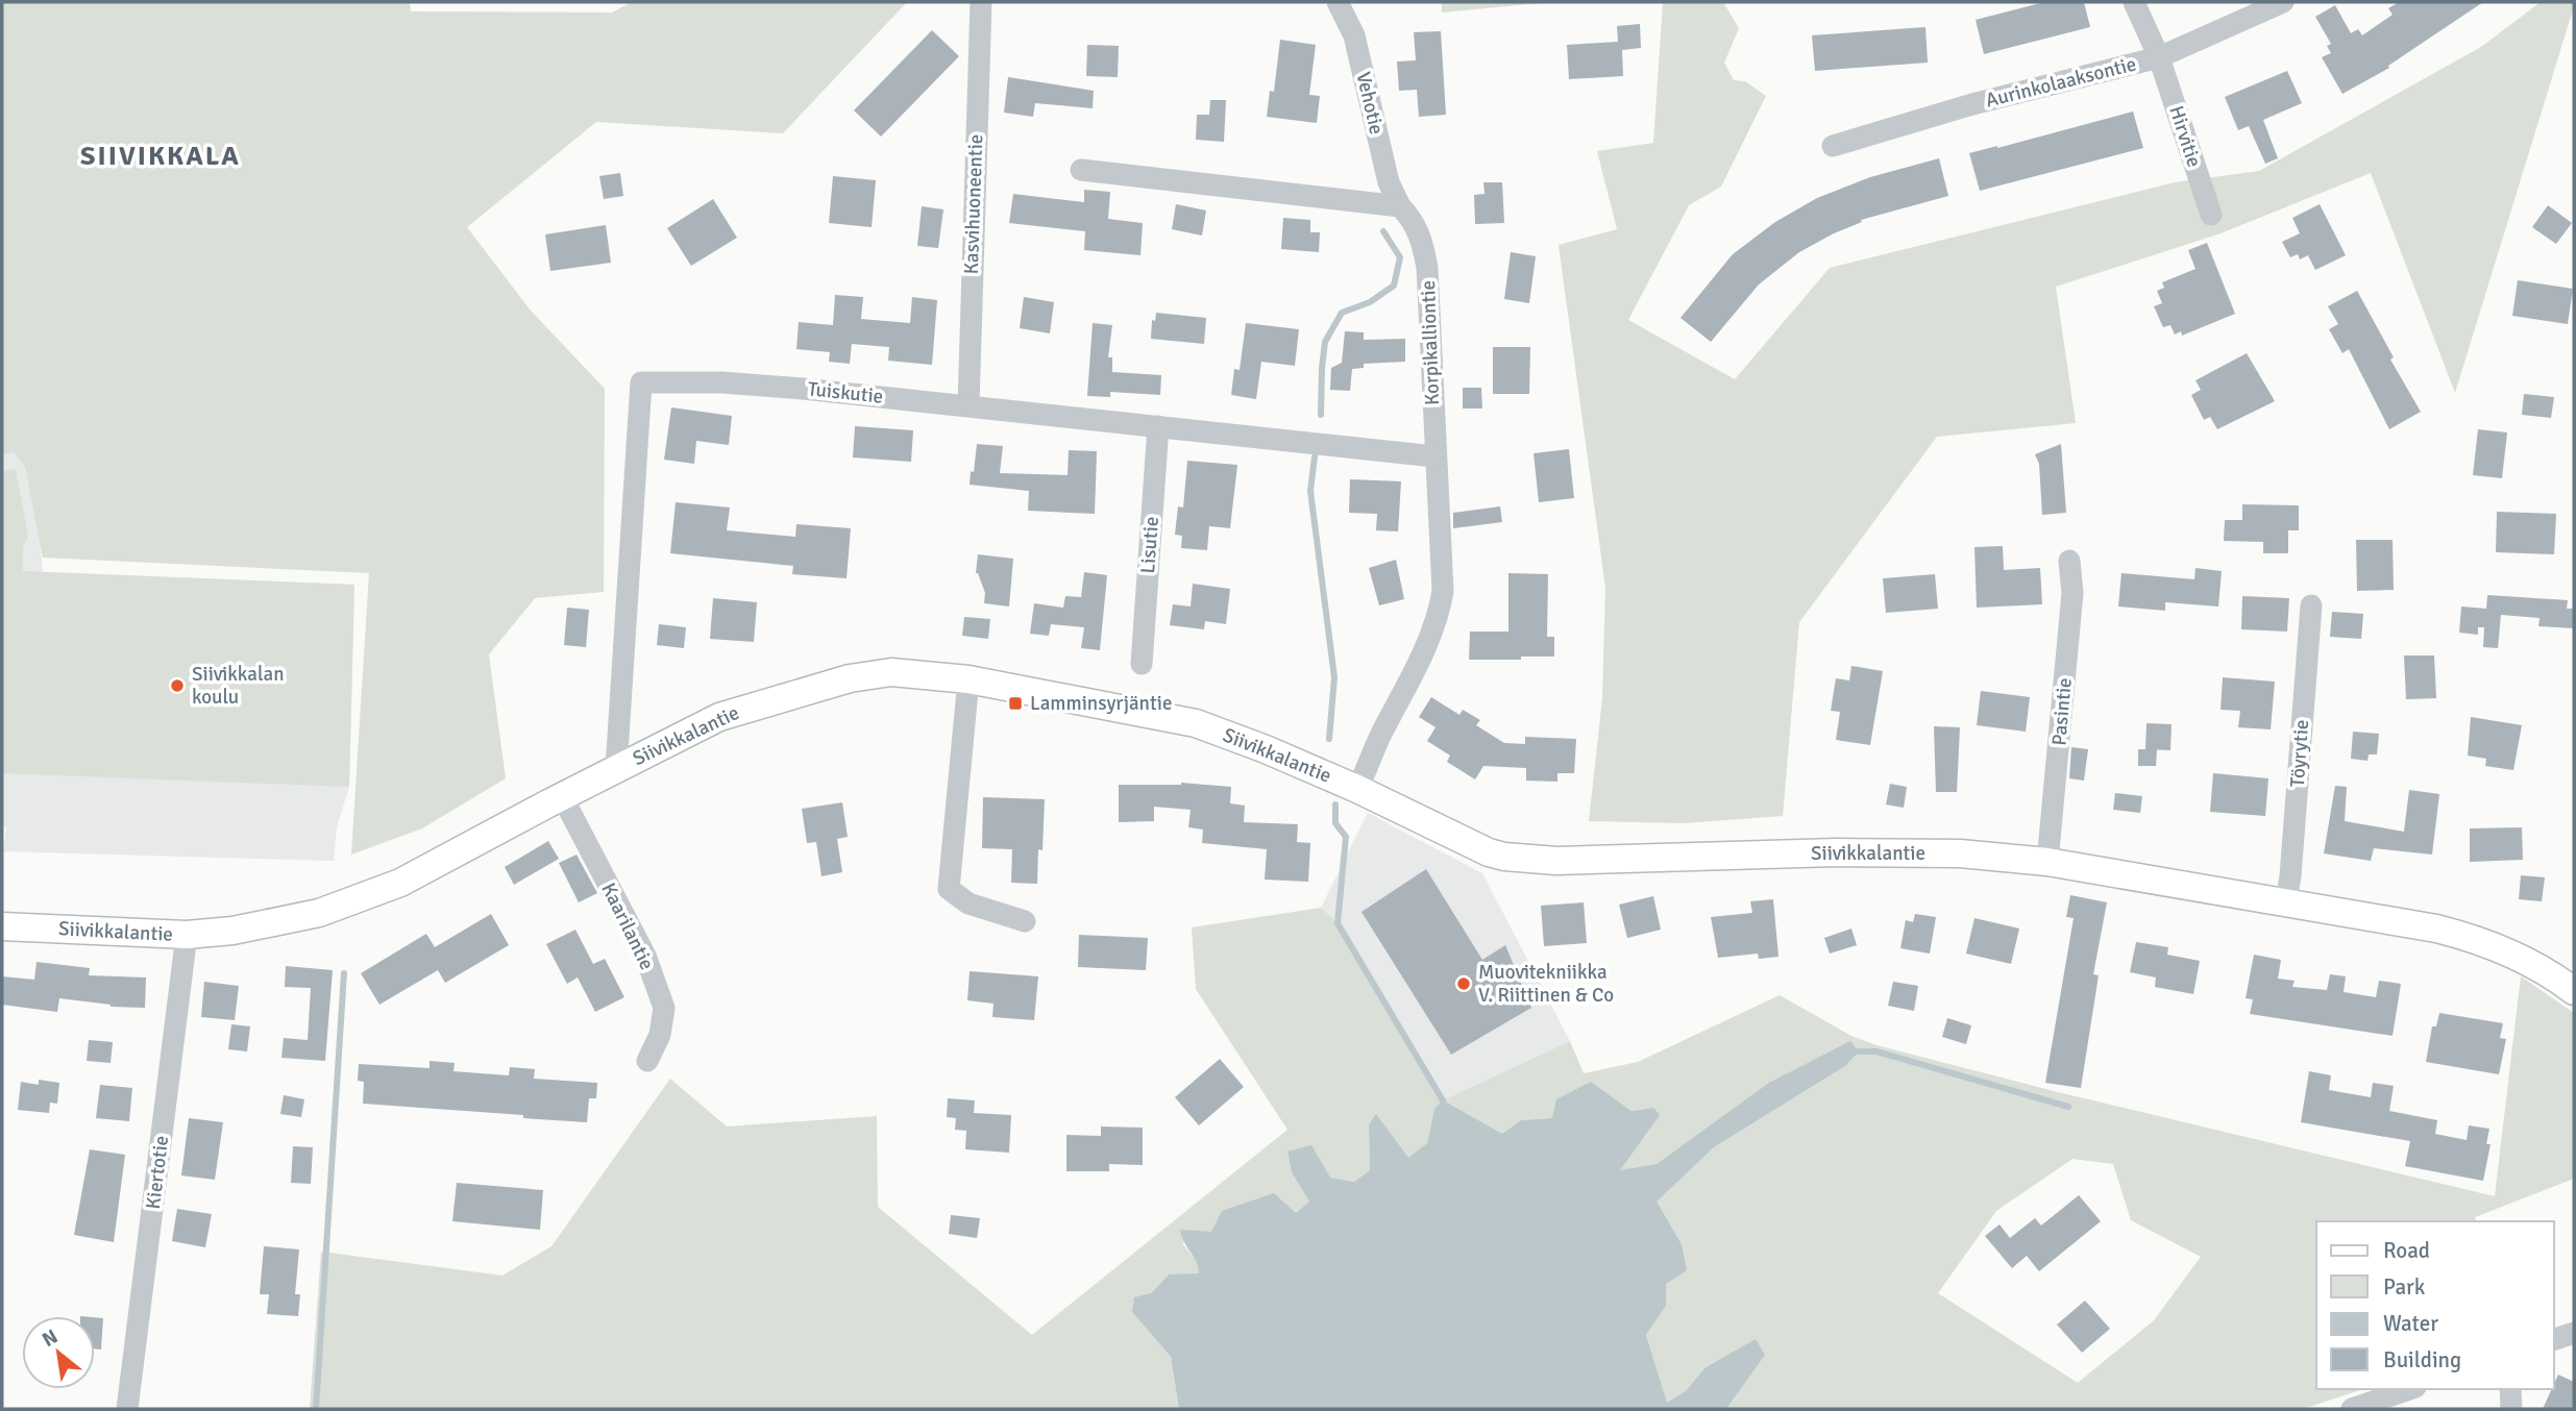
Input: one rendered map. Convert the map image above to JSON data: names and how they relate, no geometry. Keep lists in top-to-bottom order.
{
  "streets": {
    "main road": ["Siivikkalantie"],
    "street": [
      "Aurinkolaaksontie",
      "Vehotie",
      "Hirvitie",
      "Kasvihuoneentie",
      "Korpikalliontie",
      "Tuiskutie",
      "Lisutie",
      "Pasintie",
      "Töyrytie",
      "Kaarilantie",
      "Kiertotie"
    ]
  },
  "crossings": [
    ["Aurinkolaaksontie", "Hirvitie"],
    ["Vehotie", "Korpikalliontie"],
    ["Kasvihuoneentie", "Tuiskutie"],
    ["Korpikalliontie", "Tuiskutie"],
    ["Korpikalliontie", "Siivikkalantie"],
    ["Tuiskutie", "Lisutie"],
    ["Tuiskutie", "Siivikkalantie"],
    ["Pasintie", "Siivikkalantie"],
    ["Siivikkalantie", "Töyrytie"],
    ["Siivikkalantie", "Kaarilantie"],
    ["Siivikkalantie", "Kiertotie"]
  ],
  "districts": ["SIIVIKKALA"],
  "places": {
    "other": ["Siivikkalan koulu", "Muovitekniikka V. Riittinen & Co"],
    "transit": ["Lamminsyrjäntie"]
  },
  "legend": [
    "Road",
    "Park",
    "Water",
    "Building"
  ],
  "north": "top left"
}
